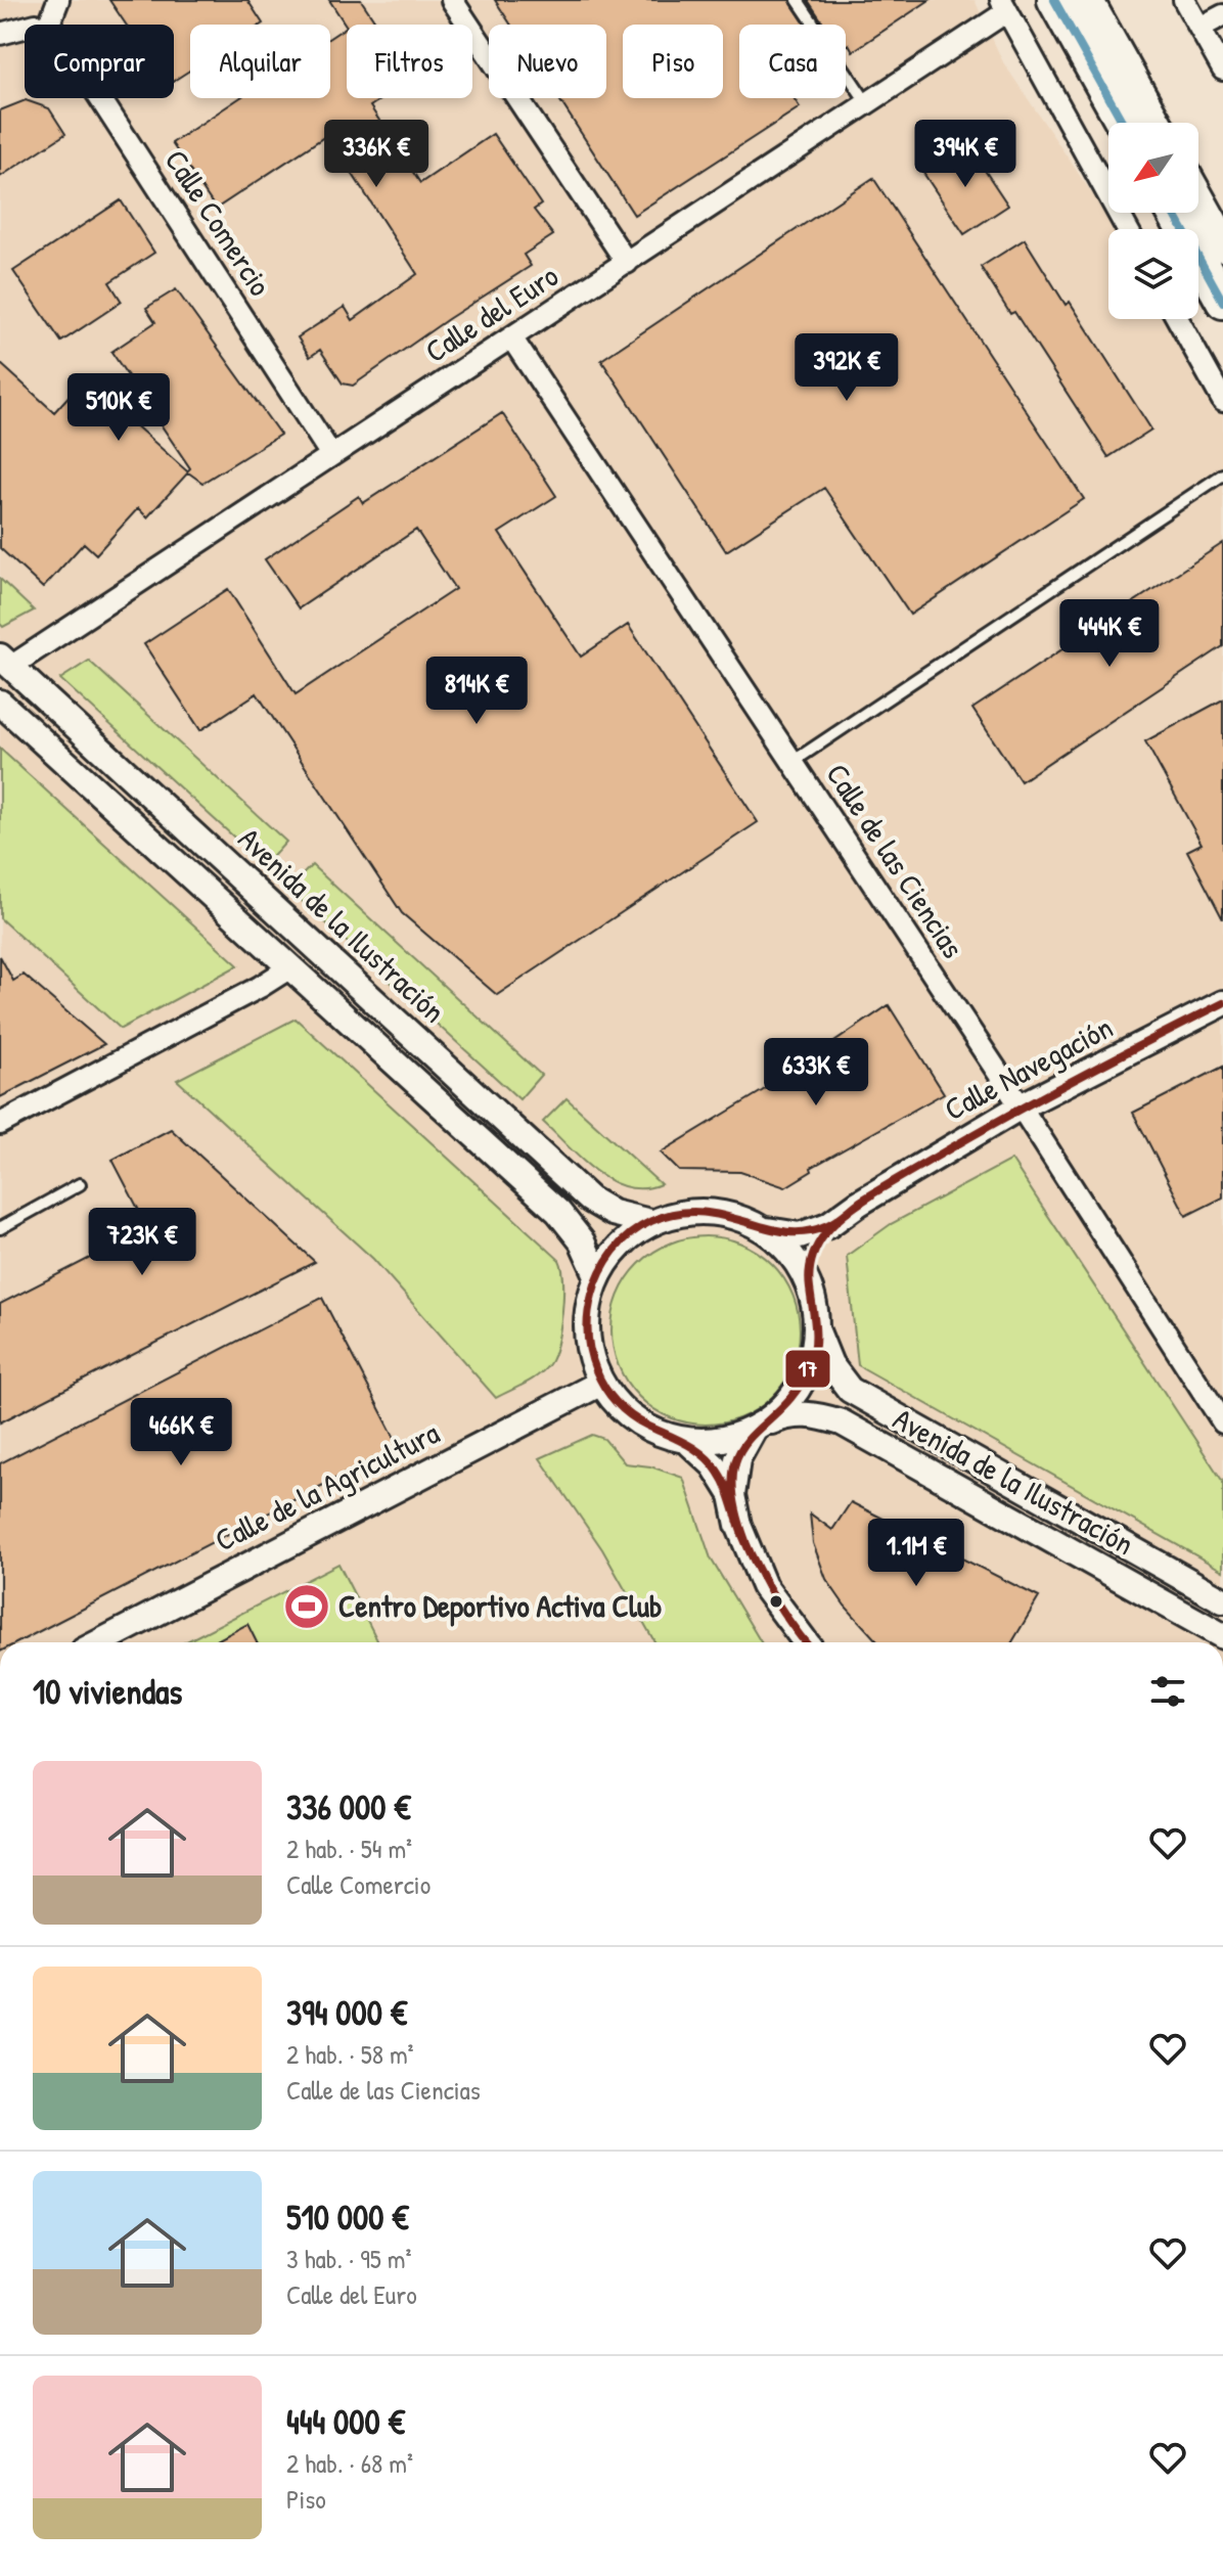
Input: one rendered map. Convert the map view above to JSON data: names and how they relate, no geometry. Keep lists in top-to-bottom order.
{
  "streets": {
    "street": [
      "Calle Comercio",
      "Calle del Euro",
      "Calle de las Ciencias",
      "Avenida de la Ilustración",
      "Calle Navegación",
      "Calle de la Agricultura"
    ]
  },
  "crossings": [
    ["Calle Comercio", "Calle del Euro"],
    ["Calle del Euro", "Calle de las Ciencias"],
    ["Calle del Euro", "Avenida de la Ilustración"],
    ["Calle de las Ciencias", "Calle Navegación"],
    ["Avenida de la Ilustración", "Calle Navegación"],
    ["Avenida de la Ilustración", "Calle de la Agricultura"],
    ["Calle Navegación", "Calle de la Agricultura"]
  ],
  "places": {
    "sports": ["Centro Deportivo Activa Club"]
  },
  "lines": ["transit line 17"],
  "north": "bottom left",
  "page": {
    "chip": [
      "Comprar",
      "Alquilar",
      "Filtros",
      "Nuevo",
      "Piso",
      "Casa"
    ],
    "price": [
      "336K €",
      "394K €",
      "392K €",
      "510K €",
      "444K €",
      "814K €",
      "633K €",
      "723K €",
      "466K €",
      "1.1M €"
    ],
    "heading": "10 viviendas",
    "list": [
      {
        "name": "336 000 €",
        "note": "2 hab. · 54 m² · Calle Comercio"
      },
      {
        "name": "394 000 €",
        "note": "2 hab. · 58 m² · Calle de las Ciencias"
      },
      {
        "name": "510 000 €",
        "note": "3 hab. · 95 m² · Calle del Euro"
      },
      {
        "name": "444 000 €",
        "note": "2 hab. · 68 m² · Piso"
      }
    ]
  }
}
